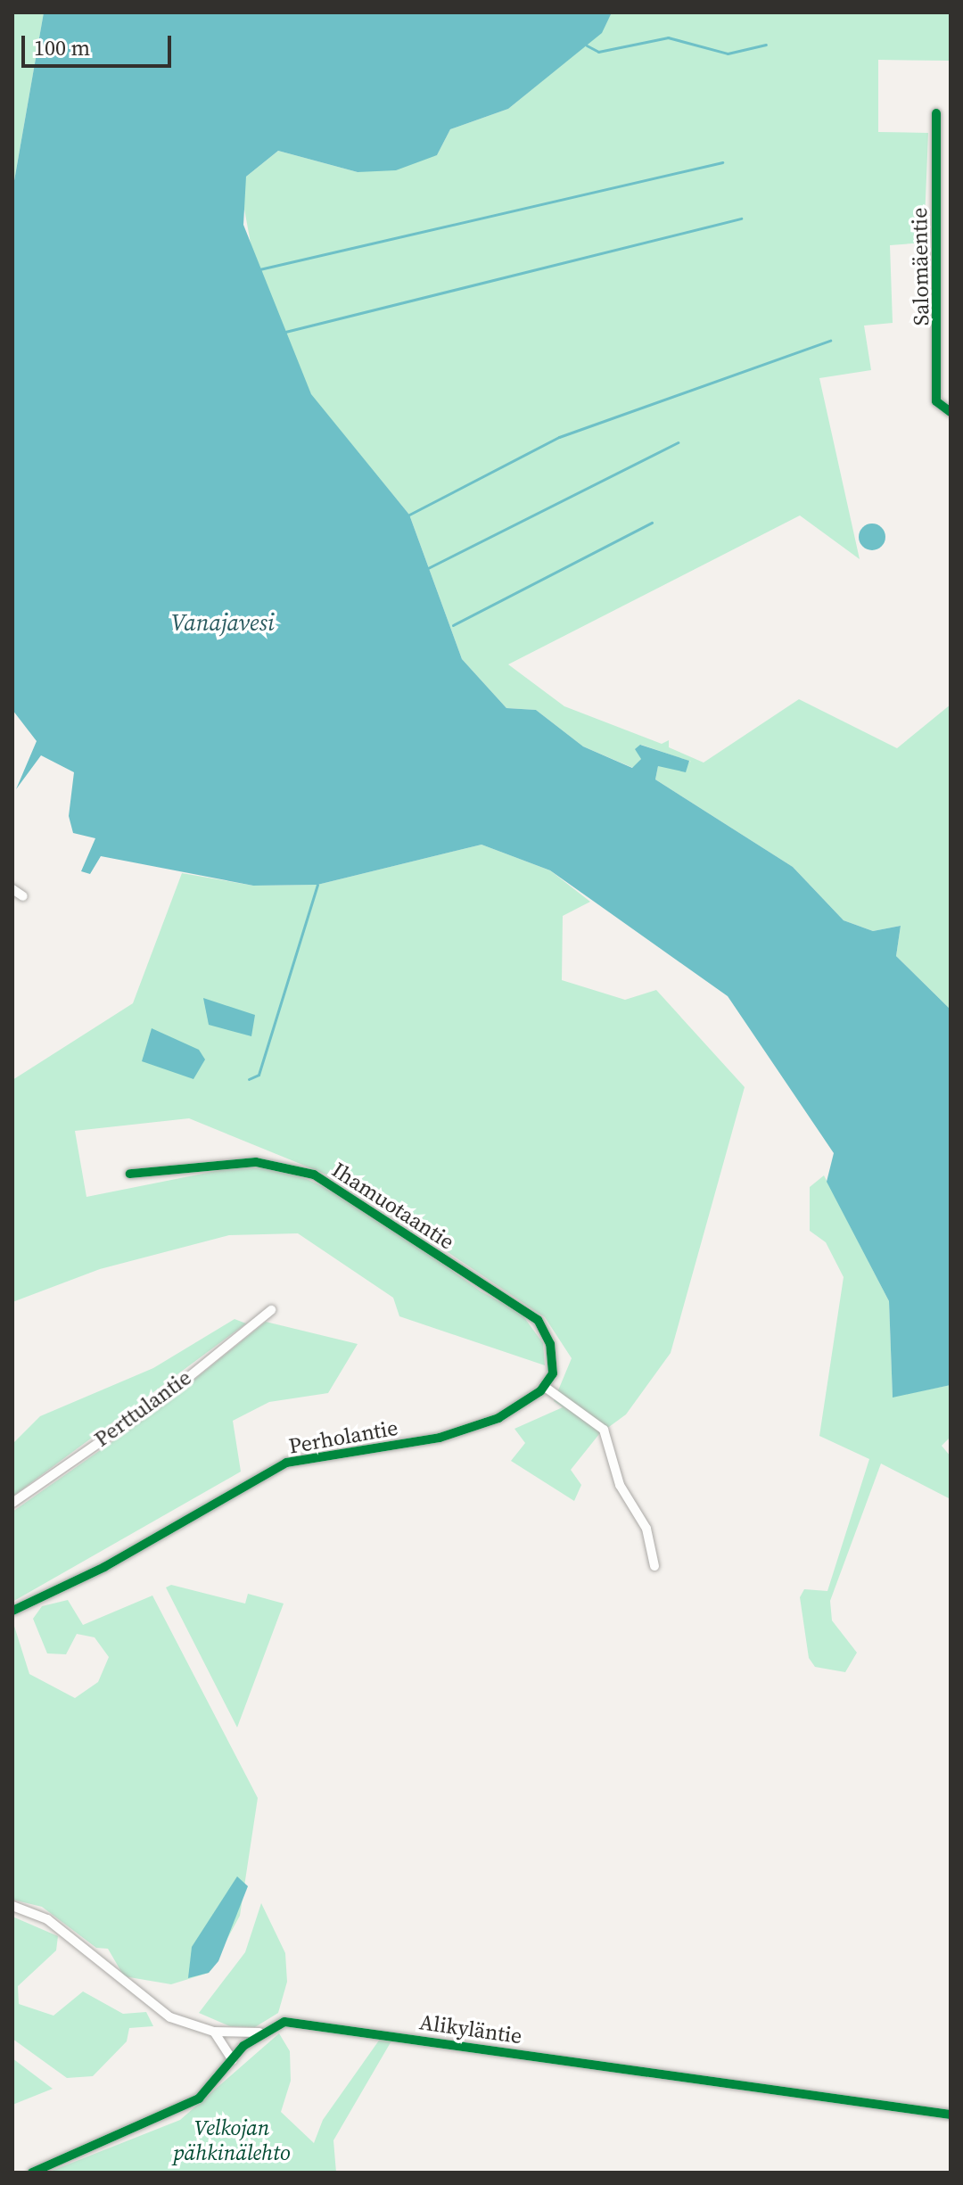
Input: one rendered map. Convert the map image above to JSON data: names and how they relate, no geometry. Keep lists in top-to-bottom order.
{
  "streets": {
    "street": [
      "Salomäentie",
      "Ihamuotaantie",
      "Perttulantie",
      "Perholantie",
      "Alikyläntie"
    ]
  },
  "crossings": [
    ["Ihamuotaantie", "Perholantie"]
  ],
  "water": ["Vanajavesi"],
  "parks": ["Velkojan pähkinälehto"],
  "scale_bar": "100 m"
}
